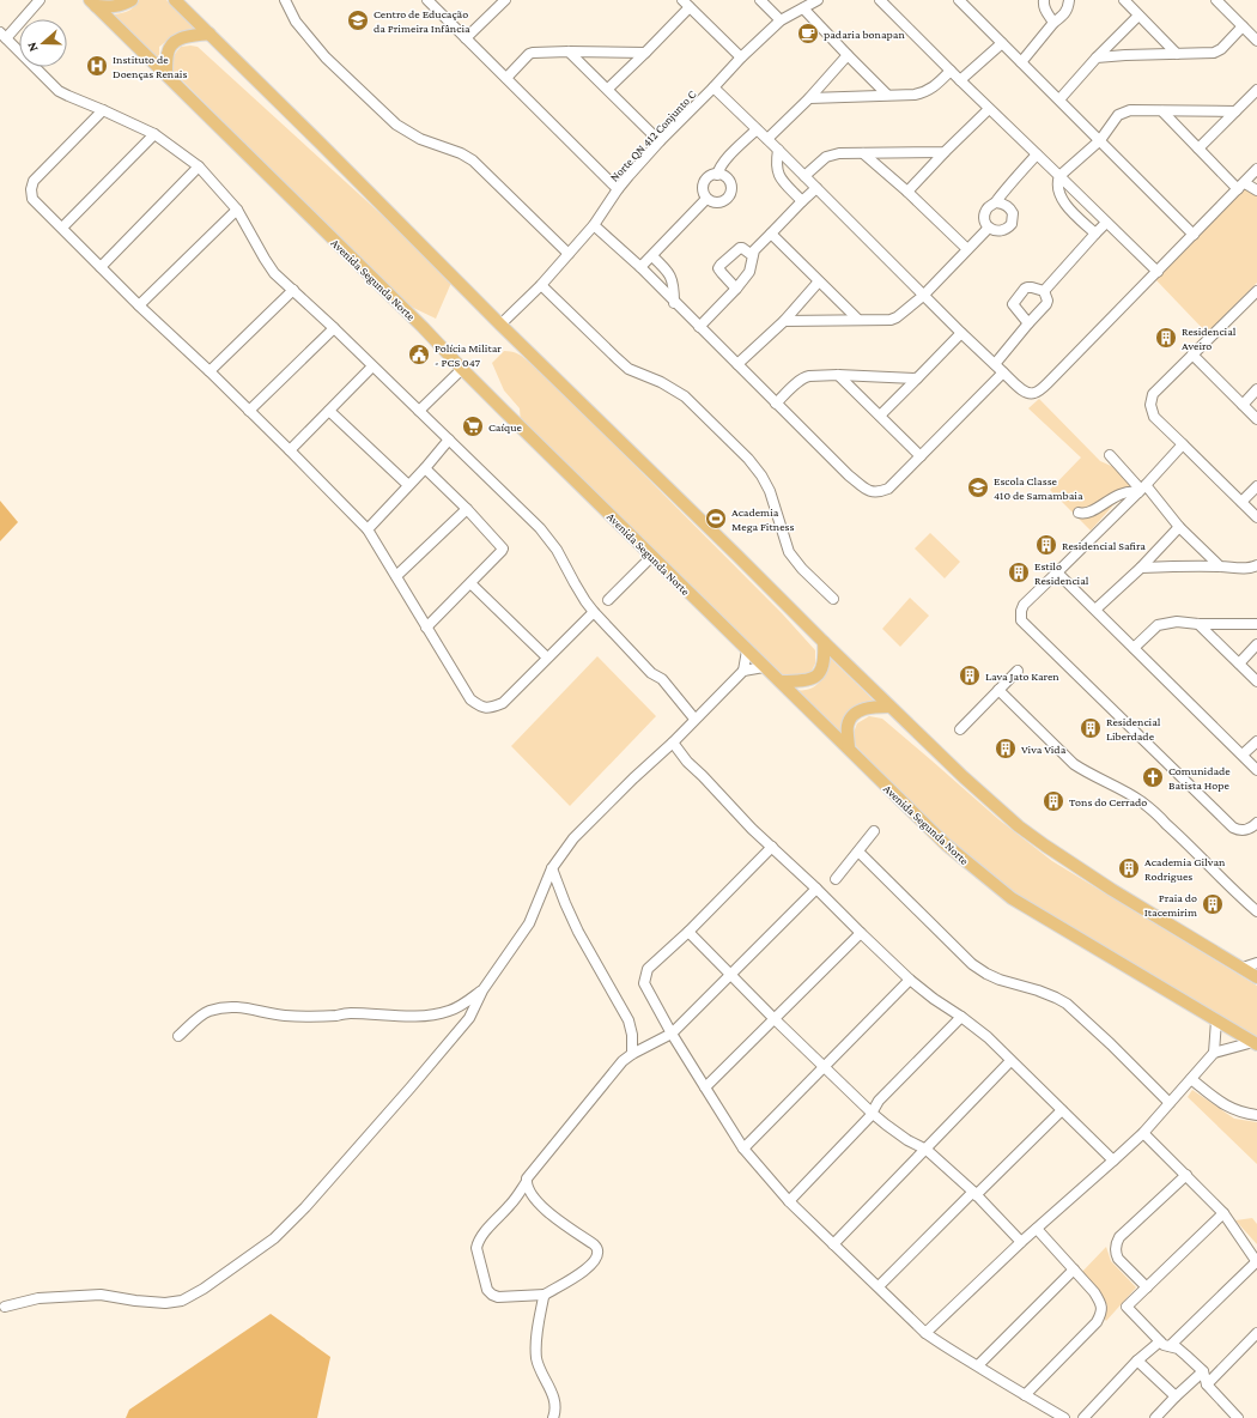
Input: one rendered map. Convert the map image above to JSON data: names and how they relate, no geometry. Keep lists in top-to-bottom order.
{
  "streets": {
    "main road": ["Avenida Segunda Norte"],
    "street": ["Norte QN 412 Conjunto C"]
  },
  "places": {
    "school or university": ["Centro de Educação da Primeira Infância", "Escola Classe 410 de Samambaia"],
    "cafe": ["padaria bonapan"],
    "hospital": ["Instituto de Doenças Renais"],
    "building": [
      "Residencial Aveiro",
      "Residencial Safira",
      "Estilo Residencial",
      "Lava Jato Karen",
      "Residencial Liberdade",
      "Viva Vida",
      "Tons do Cerrado",
      "Academia Gilvan Rodrigues",
      "Praia do Itacemirim"
    ],
    "public building": ["Polícia Militar - PCS 047"],
    "supermarket": ["Caíque"],
    "sports": ["Academia Mega Fitness"],
    "church": ["Comunidade Batista Hope"]
  },
  "north": "left"
}
